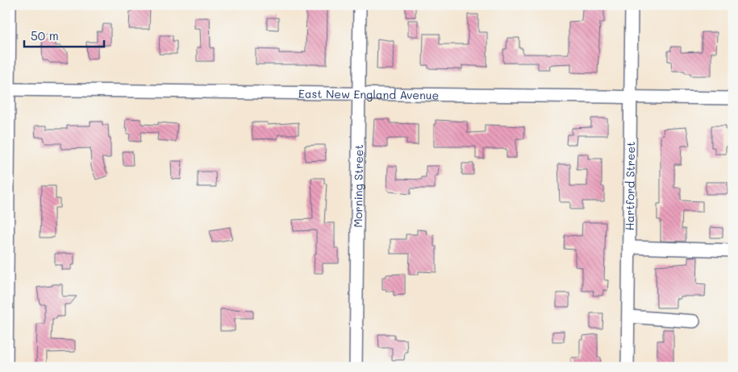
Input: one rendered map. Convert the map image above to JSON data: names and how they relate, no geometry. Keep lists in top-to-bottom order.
{
  "streets": {
    "street": ["East New England Avenue", "Morning Street", "Hartford Street"]
  },
  "crossings": [
    ["East New England Avenue", "Morning Street"],
    ["East New England Avenue", "Hartford Street"]
  ],
  "scale_bar": "50 m"
}
